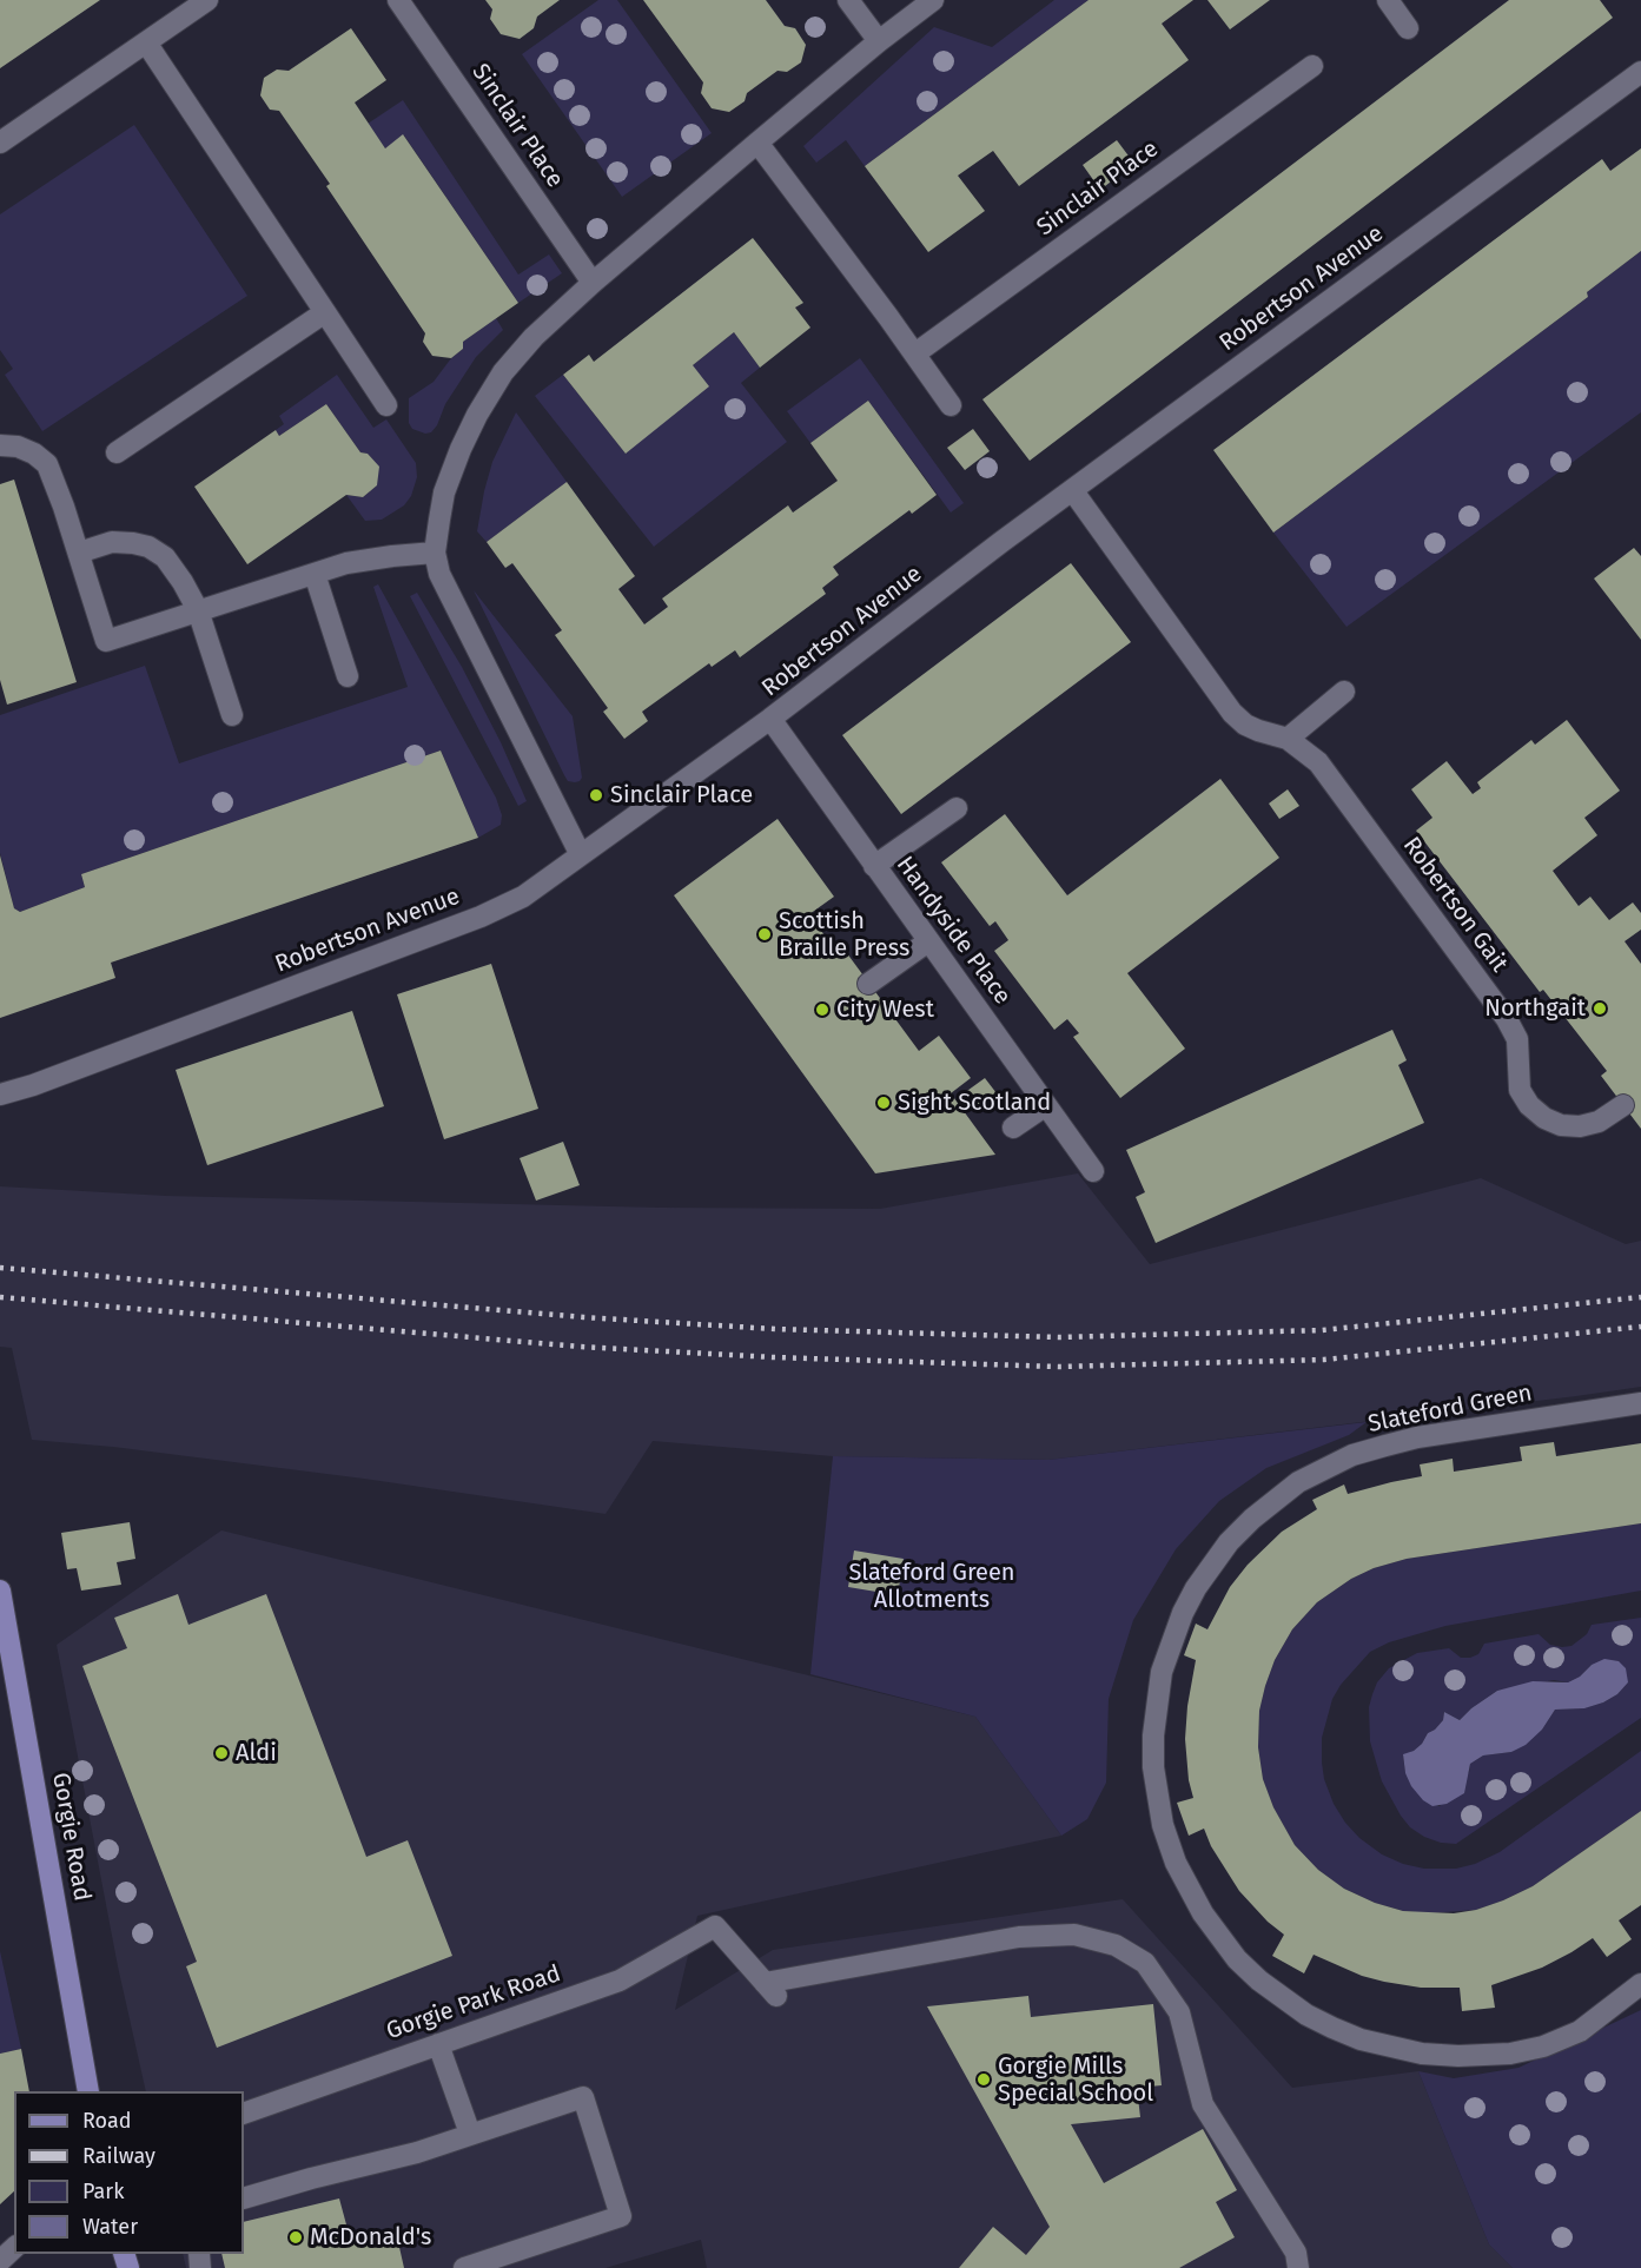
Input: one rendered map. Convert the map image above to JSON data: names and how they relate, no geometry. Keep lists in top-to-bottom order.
{
  "streets": {
    "main road": ["Gorgie Road"],
    "street": [
      "Sinclair Place",
      "Robertson Avenue",
      "Robertson Gait",
      "Handyside Place",
      "Slateford Green",
      "Gorgie Park Road"
    ]
  },
  "crossings": [
    ["Robertson Avenue", "Robertson Gait"],
    ["Robertson Avenue", "Handyside Place"]
  ],
  "parks": ["Slateford Green Allotments"],
  "places": [
    "Sinclair Place",
    "Scottish Braille Press",
    "Northgait",
    "City West",
    "Sight Scotland",
    "Aldi",
    "Gorgie Mills Special School",
    "McDonald's"
  ],
  "legend": [
    "Road",
    "Railway",
    "Park",
    "Water"
  ]
}
